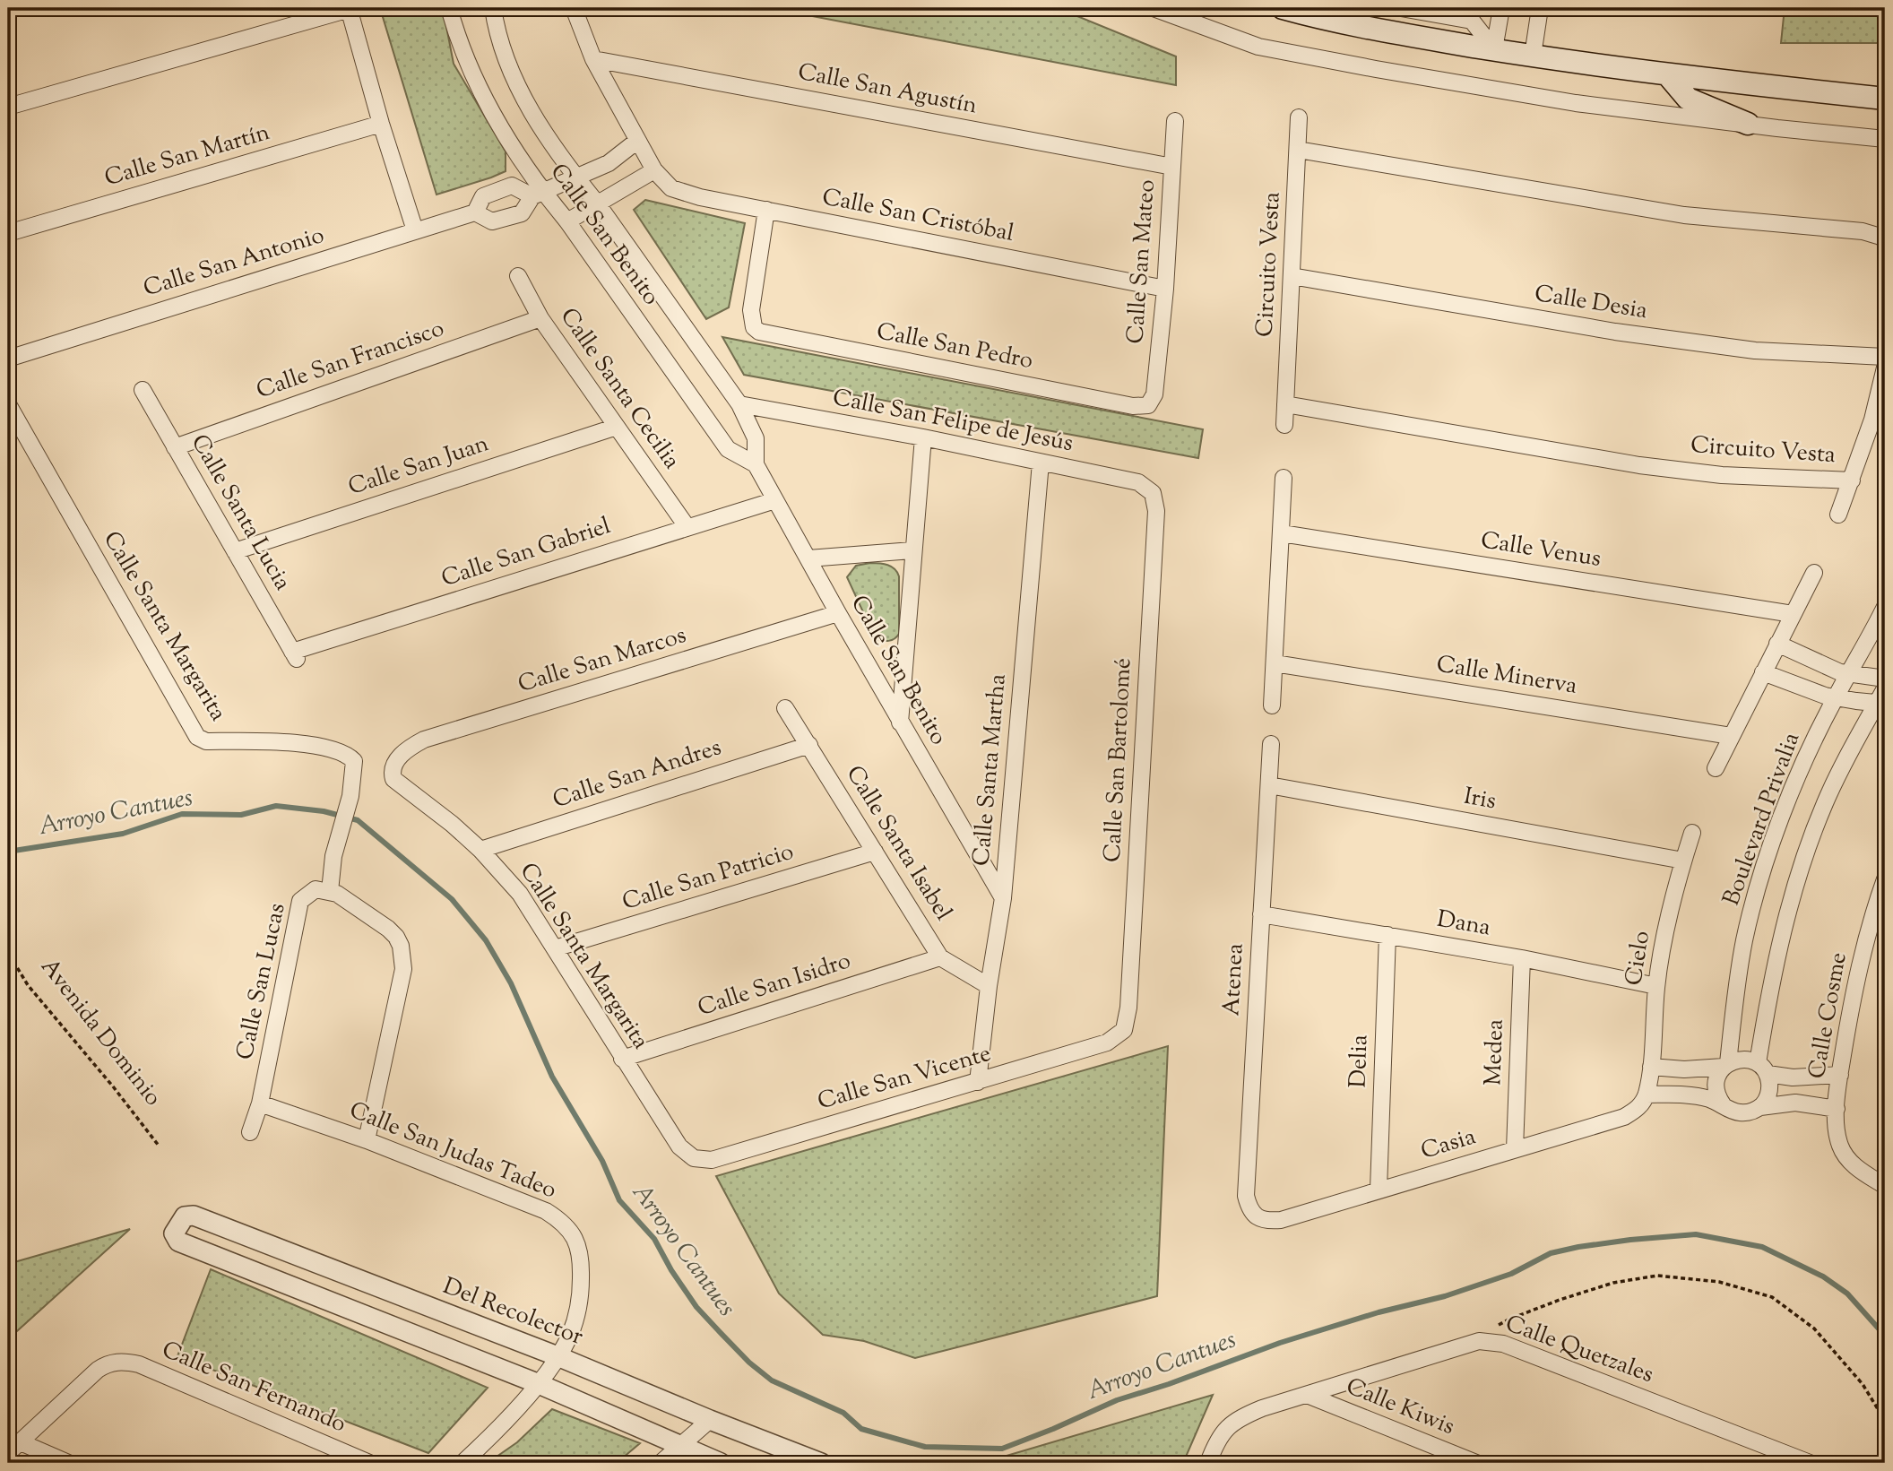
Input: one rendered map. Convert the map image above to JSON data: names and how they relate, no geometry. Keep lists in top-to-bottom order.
{
  "streets": {
    "street": [
      "Calle San Agustín",
      "Calle San Martín",
      "Calle San Cristóbal",
      "Calle San Benito",
      "Calle San Mateo",
      "Calle San Antonio",
      "Circuito Vesta",
      "Calle Desia",
      "Calle San Pedro",
      "Calle San Francisco",
      "Calle Santa Cecilia",
      "Calle San Felipe de Jesús",
      "Calle San Juan",
      "Calle Santa Lucia",
      "Calle Venus",
      "Calle San Gabriel",
      "Calle Santa Margarita",
      "Calle San Marcos",
      "Calle Minerva",
      "Calle San Bartolomé",
      "Calle Santa Martha",
      "Calle San Andres",
      "Iris",
      "Boulevard Privalia",
      "Calle Santa Isabel",
      "Calle San Patricio",
      "Dana",
      "Cielo",
      "Atenea",
      "Calle San Lucas",
      "Calle San Isidro",
      "Calle Cosme",
      "Medea",
      "Delia",
      "Calle San Vicente",
      "Casia",
      "Calle San Judas Tadeo",
      "Del Recolector",
      "Calle Quetzales",
      "Calle San Fernando",
      "Calle Kiwis"
    ],
    "path": ["Avenida Dominio"]
  },
  "crossings": [
    ["Calle San Agustín", "Calle San Mateo"],
    ["Calle San Cristóbal", "Calle San Mateo"],
    ["Calle San Cristóbal", "Calle San Pedro"],
    ["Calle San Benito", "Calle San Antonio"],
    ["Calle San Benito", "Calle San Felipe de Jesús"],
    ["Calle San Benito", "Calle San Gabriel"],
    ["Calle San Benito", "Calle San Marcos"],
    ["Calle San Benito", "Calle Santa Martha"],
    ["Calle San Mateo", "Calle San Pedro"],
    ["Circuito Vesta", "Calle Desia"],
    ["Calle San Francisco", "Calle Santa Cecilia"],
    ["Calle San Francisco", "Calle Santa Lucia"],
    ["Calle Santa Cecilia", "Calle San Juan"],
    ["Calle Santa Cecilia", "Calle San Gabriel"],
    ["Calle San Felipe de Jesús", "Calle San Bartolomé"],
    ["Calle San Felipe de Jesús", "Calle Santa Martha"],
    ["Calle San Juan", "Calle Santa Lucia"],
    ["Calle Santa Lucia", "Calle San Gabriel"],
    ["Calle Santa Margarita", "Calle San Marcos"],
    ["Calle Santa Margarita", "Calle San Andres"],
    ["Calle Santa Margarita", "Calle San Patricio"],
    ["Calle Santa Margarita", "Calle San Lucas"],
    ["Calle Santa Margarita", "Calle San Isidro"],
    ["Calle Santa Margarita", "Calle San Vicente"],
    ["Calle San Bartolomé", "Calle San Vicente"],
    ["Calle Santa Martha", "Calle Santa Isabel"],
    ["Calle Santa Martha", "Calle San Vicente"],
    ["Calle San Andres", "Calle Santa Isabel"],
    ["Iris", "Cielo"],
    ["Iris", "Atenea"],
    ["Calle Santa Isabel", "Calle San Patricio"],
    ["Calle Santa Isabel", "Calle San Isidro"],
    ["Dana", "Cielo"],
    ["Dana", "Atenea"],
    ["Dana", "Medea"],
    ["Dana", "Delia"],
    ["Cielo", "Casia"],
    ["Atenea", "Casia"],
    ["Calle San Lucas", "Calle San Judas Tadeo"],
    ["Medea", "Casia"],
    ["Delia", "Casia"],
    ["Calle San Judas Tadeo", "Del Recolector"],
    ["Calle Quetzales", "Calle Kiwis"]
  ],
  "water": ["Arroyo Cantues"]
}
